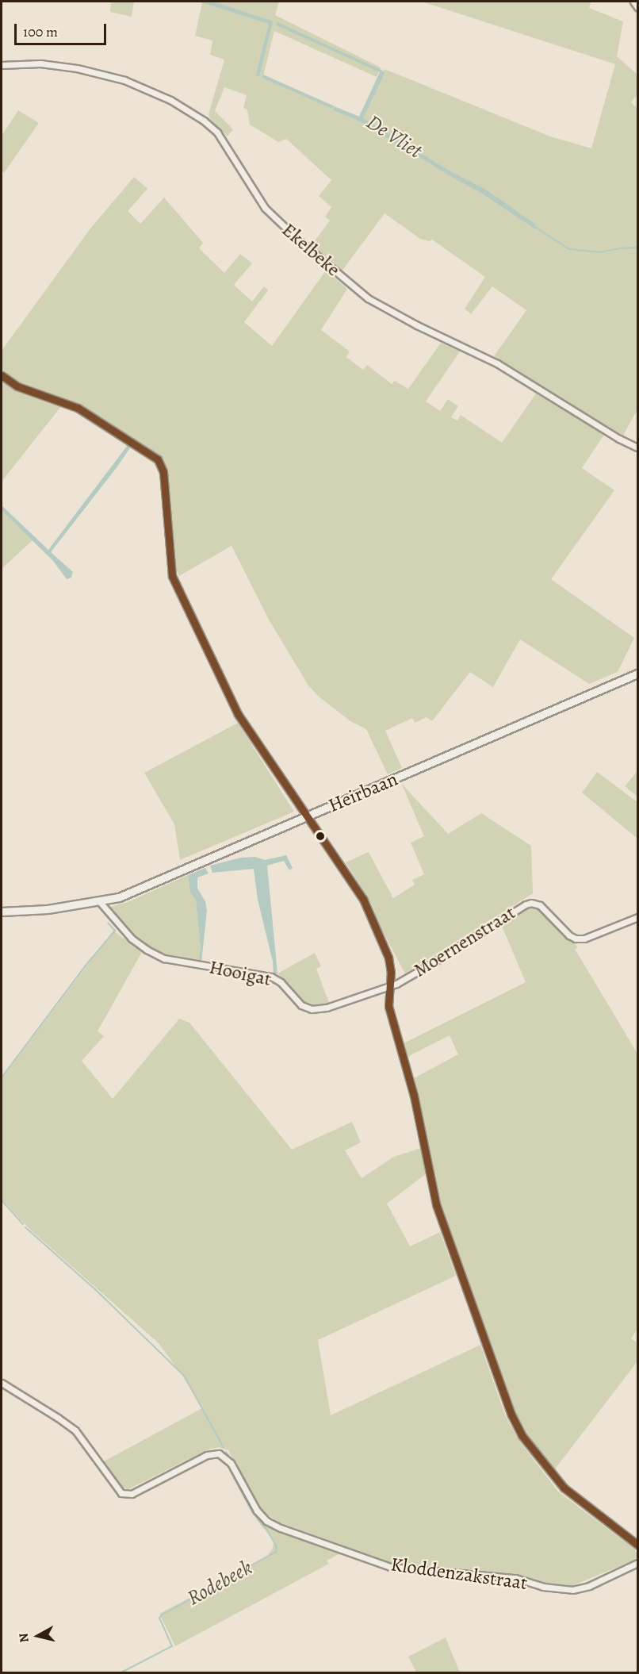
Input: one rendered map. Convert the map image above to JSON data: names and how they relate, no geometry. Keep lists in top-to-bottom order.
{
  "streets": {
    "main road": ["Heirbaan"],
    "street": [
      "Ekelbeke",
      "Moernenstraat",
      "Hooigat",
      "Kloddenzakstraat"
    ]
  },
  "crossings": [
    ["Heirbaan", "Hooigat"],
    ["Moernenstraat", "Hooigat"]
  ],
  "water": ["De Vliet", "Rodebeek"],
  "scale_bar": "100 m",
  "north": "left"
}
